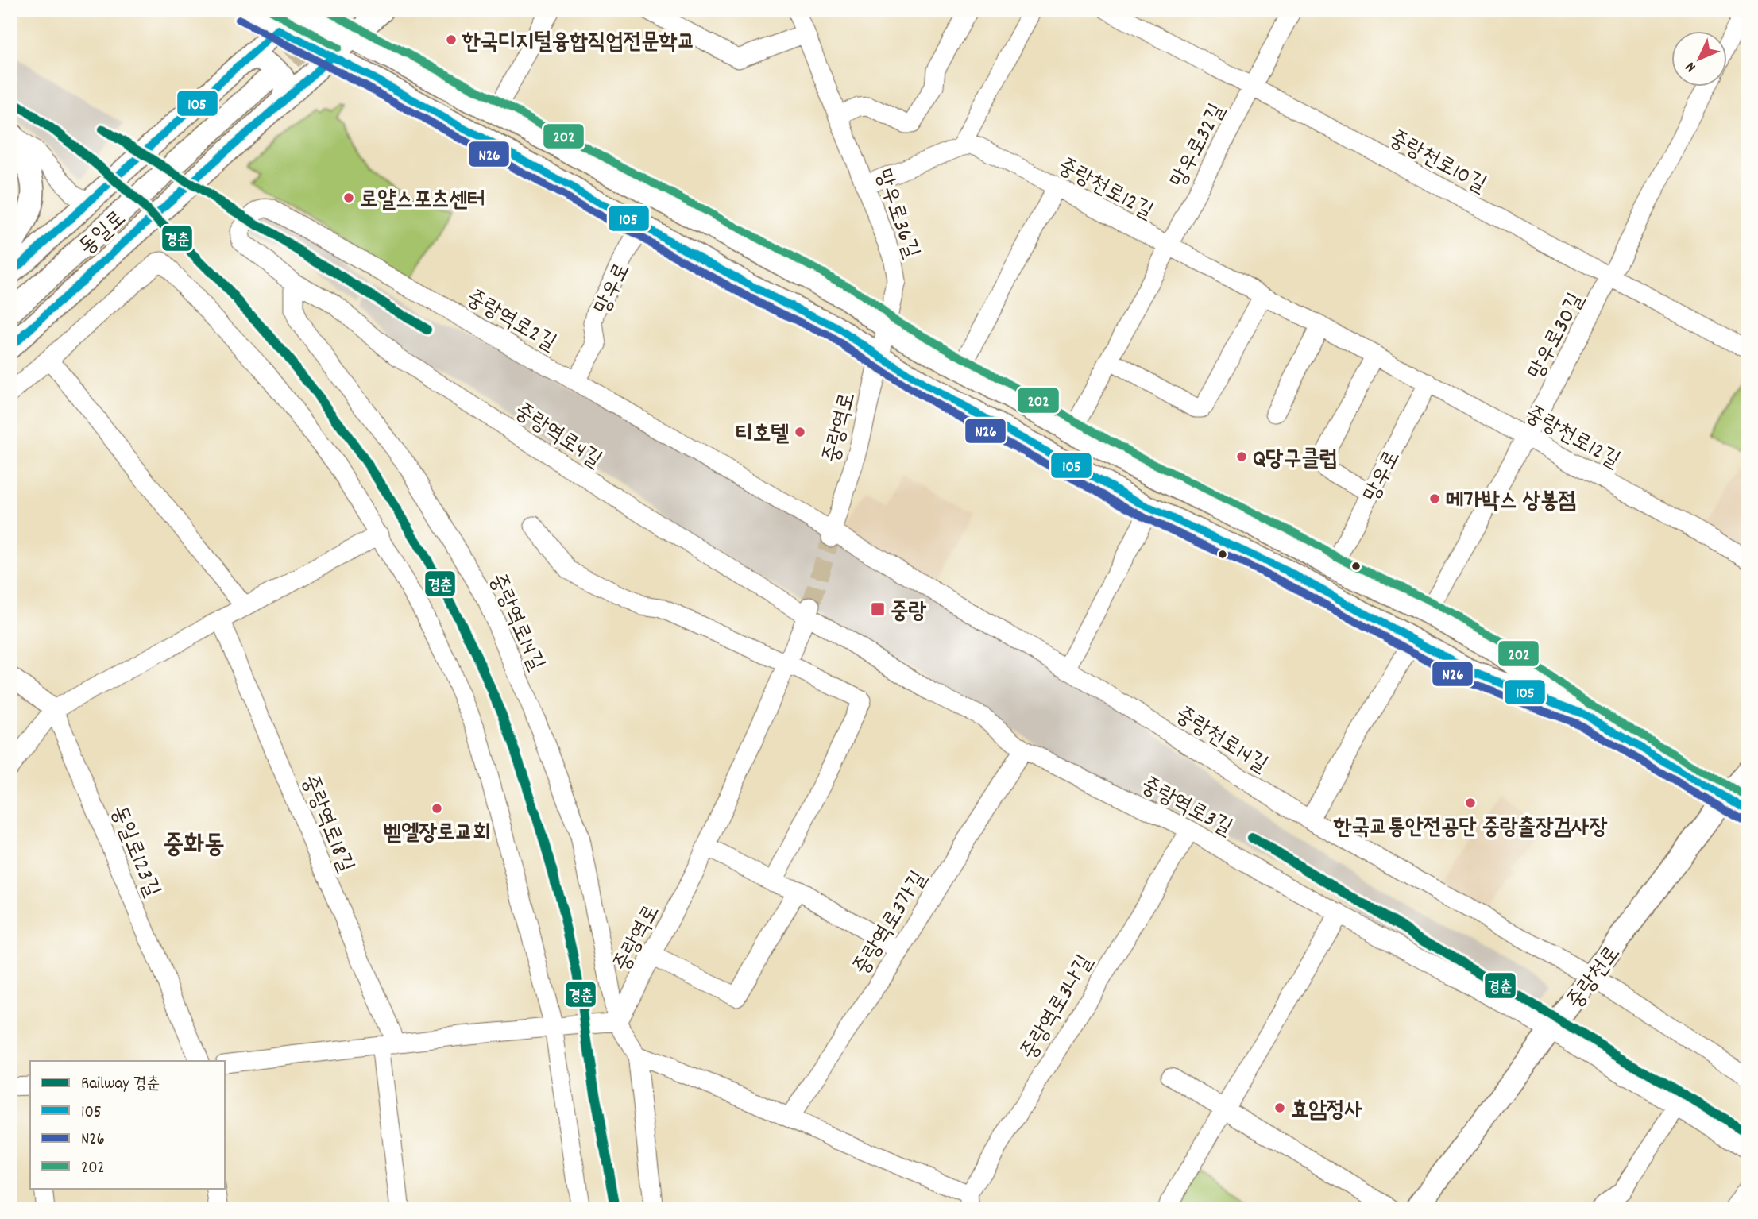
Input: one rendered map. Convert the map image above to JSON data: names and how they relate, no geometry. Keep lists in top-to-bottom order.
{
  "streets": {
    "main road": ["동일로", "중랑천로"],
    "street": [
      "망우로32길",
      "중랑천로10길",
      "중랑천로12길",
      "망우로36길",
      "망우로",
      "중랑역로2길",
      "망우로30길",
      "중랑역로",
      "중랑역로4길",
      "중랑역로14길",
      "중랑천로14길",
      "중랑역로3길",
      "중랑역로18길",
      "동일로123길",
      "중랑역로3가길",
      "중랑역로3나길"
    ]
  },
  "crossings": [
    ["망우로32길", "중랑천로10길"],
    ["망우로32길", "중랑천로12길"],
    ["중랑천로10길", "망우로30길"],
    ["중랑천로12길", "망우로36길"],
    ["중랑천로12길", "망우로"],
    ["중랑천로12길", "망우로30길"],
    ["망우로36길", "중랑역로"],
    ["망우로", "중랑역로2길"],
    ["중랑역로2길", "중랑역로"],
    ["중랑역로2길", "중랑역로4길"],
    ["중랑역로2길", "중랑역로14길"],
    ["중랑역로2길", "중랑천로14길"],
    ["중랑역로", "중랑역로4길"],
    ["중랑역로", "중랑역로14길"],
    ["중랑역로", "중랑천로14길"],
    ["중랑역로", "중랑역로3길"],
    ["중랑역로4길", "중랑역로14길"],
    ["중랑역로4길", "중랑역로3길"],
    ["중랑천로14길", "중랑천로"],
    ["중랑역로3길", "중랑역로3가길"],
    ["중랑역로3길", "중랑천로"],
    ["중랑역로3길", "중랑역로3나길"]
  ],
  "districts": ["중화동"],
  "places": {
    "other": [
      "한국디지털융합직업전문학교",
      "로얄스포츠센터",
      "티호텔",
      "Q당구클럽",
      "메가박스 상봉점",
      "한국교통안전공단 중랑출장검사장",
      "벧엘장로교회",
      "효암정사"
    ],
    "transit": ["중랑"]
  },
  "lines": [
    "transit line 202",
    "transit line N26",
    "transit line 105",
    "rail line 경춘"
  ],
  "legend": [
    "Railway 경춘",
    "105",
    "N26",
    "202"
  ],
  "north": "bottom left"
}
